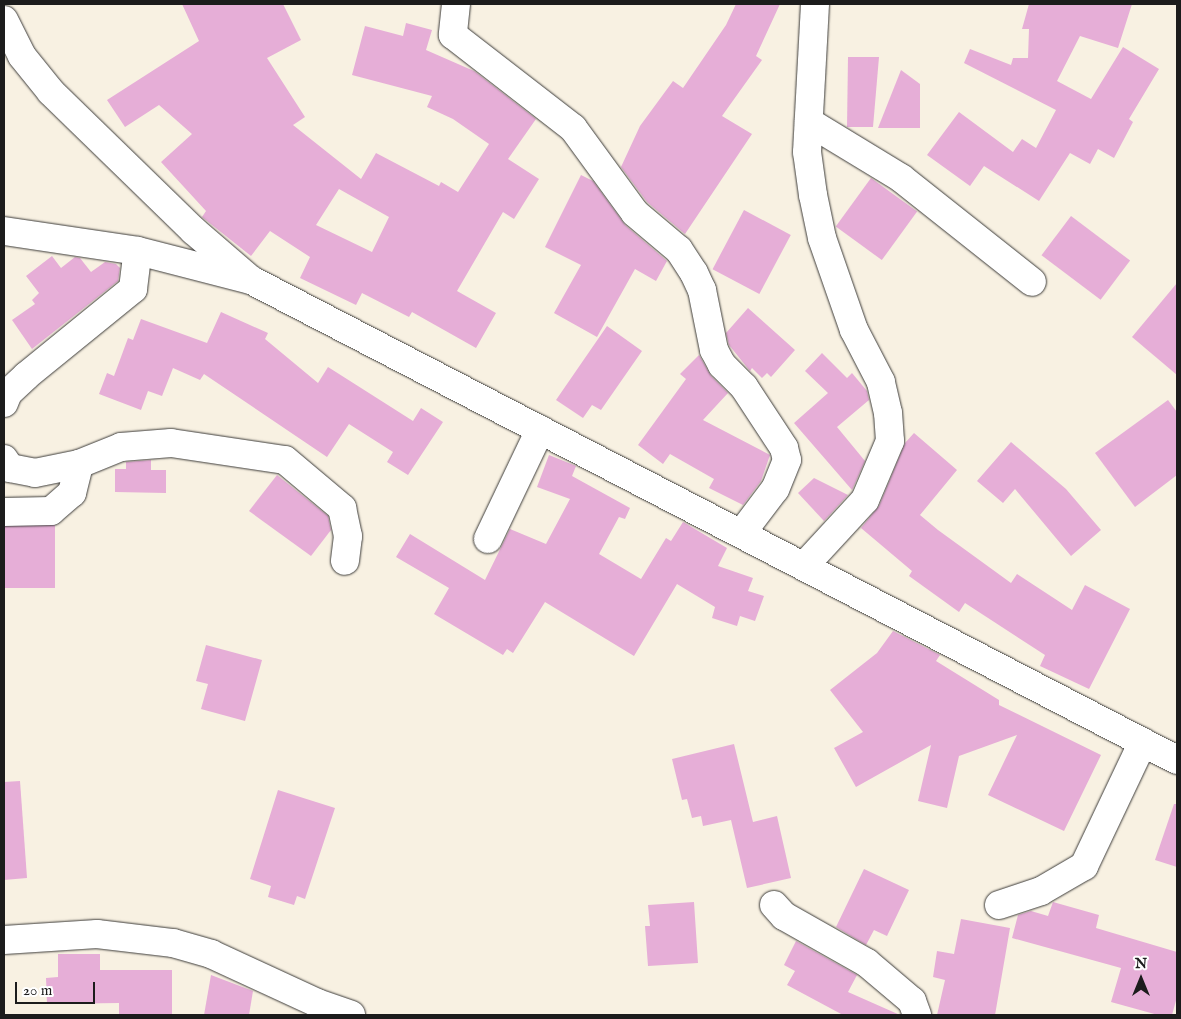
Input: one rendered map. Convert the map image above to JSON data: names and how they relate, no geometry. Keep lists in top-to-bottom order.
{
  "scale_bar": "20 m",
  "north": "top"
}
